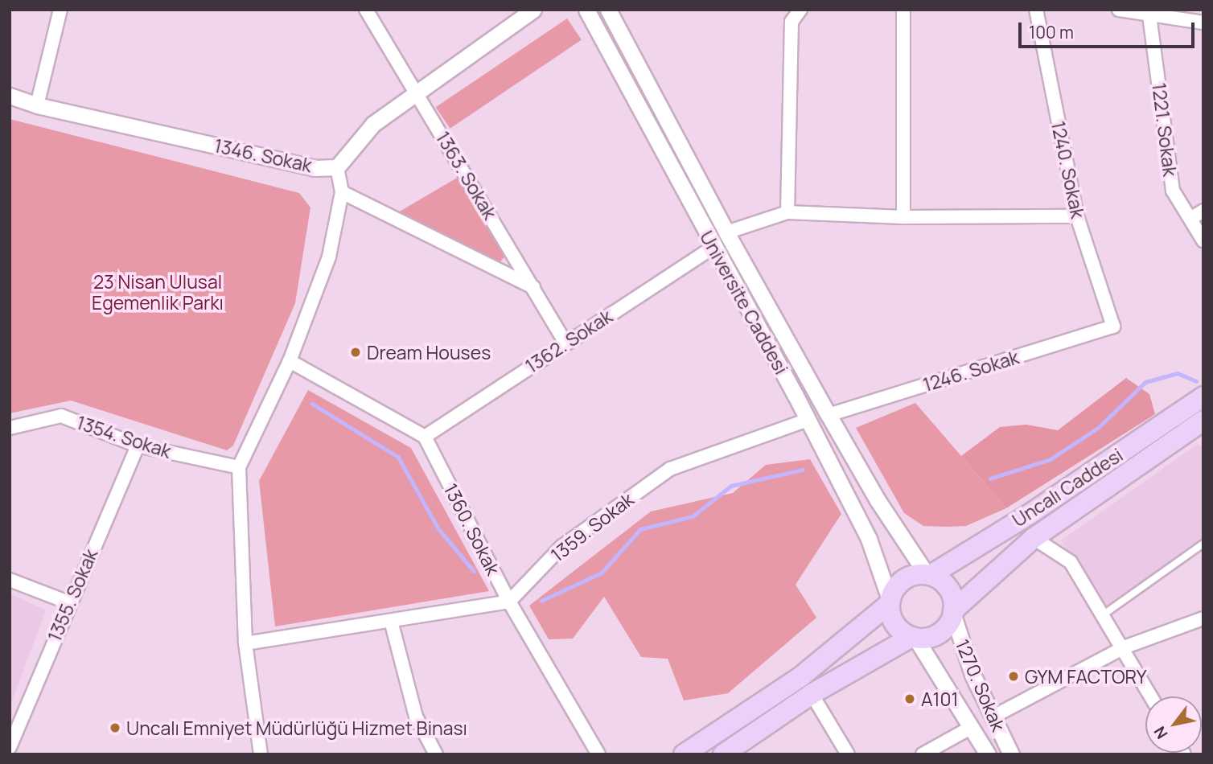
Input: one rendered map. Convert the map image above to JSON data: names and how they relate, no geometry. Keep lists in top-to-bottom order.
{
  "streets": {
    "main road": ["Uncalı Caddesi"],
    "street": [
      "1221. Sokak",
      "1346. Sokak",
      "1240. Sokak",
      "1363. Sokak",
      "Universite Caddesi",
      "1362. Sokak",
      "1246. Sokak",
      "1354. Sokak",
      "1359. Sokak",
      "1360. Sokak",
      "1355. Sokak",
      "1270. Sokak"
    ]
  },
  "crossings": [
    ["1346. Sokak", "1363. Sokak"],
    ["1240. Sokak", "1246. Sokak"],
    ["1363. Sokak", "1362. Sokak"],
    ["Universite Caddesi", "1362. Sokak"],
    ["Universite Caddesi", "1246. Sokak"],
    ["Universite Caddesi", "Uncalı Caddesi"],
    ["Universite Caddesi", "1359. Sokak"],
    ["Universite Caddesi", "1270. Sokak"],
    ["1362. Sokak", "1360. Sokak"],
    ["1354. Sokak", "1355. Sokak"],
    ["Uncalı Caddesi", "1270. Sokak"],
    ["1359. Sokak", "1360. Sokak"]
  ],
  "parks": ["23 Nisan Ulusal Egemenlik Parkı"],
  "places": [
    "Dream Houses",
    "GYM FACTORY",
    "A101",
    "Uncalı Emniyet Müdürlüğü Hizmet Binası"
  ],
  "scale_bar": "100 m",
  "north": "bottom left"
}
